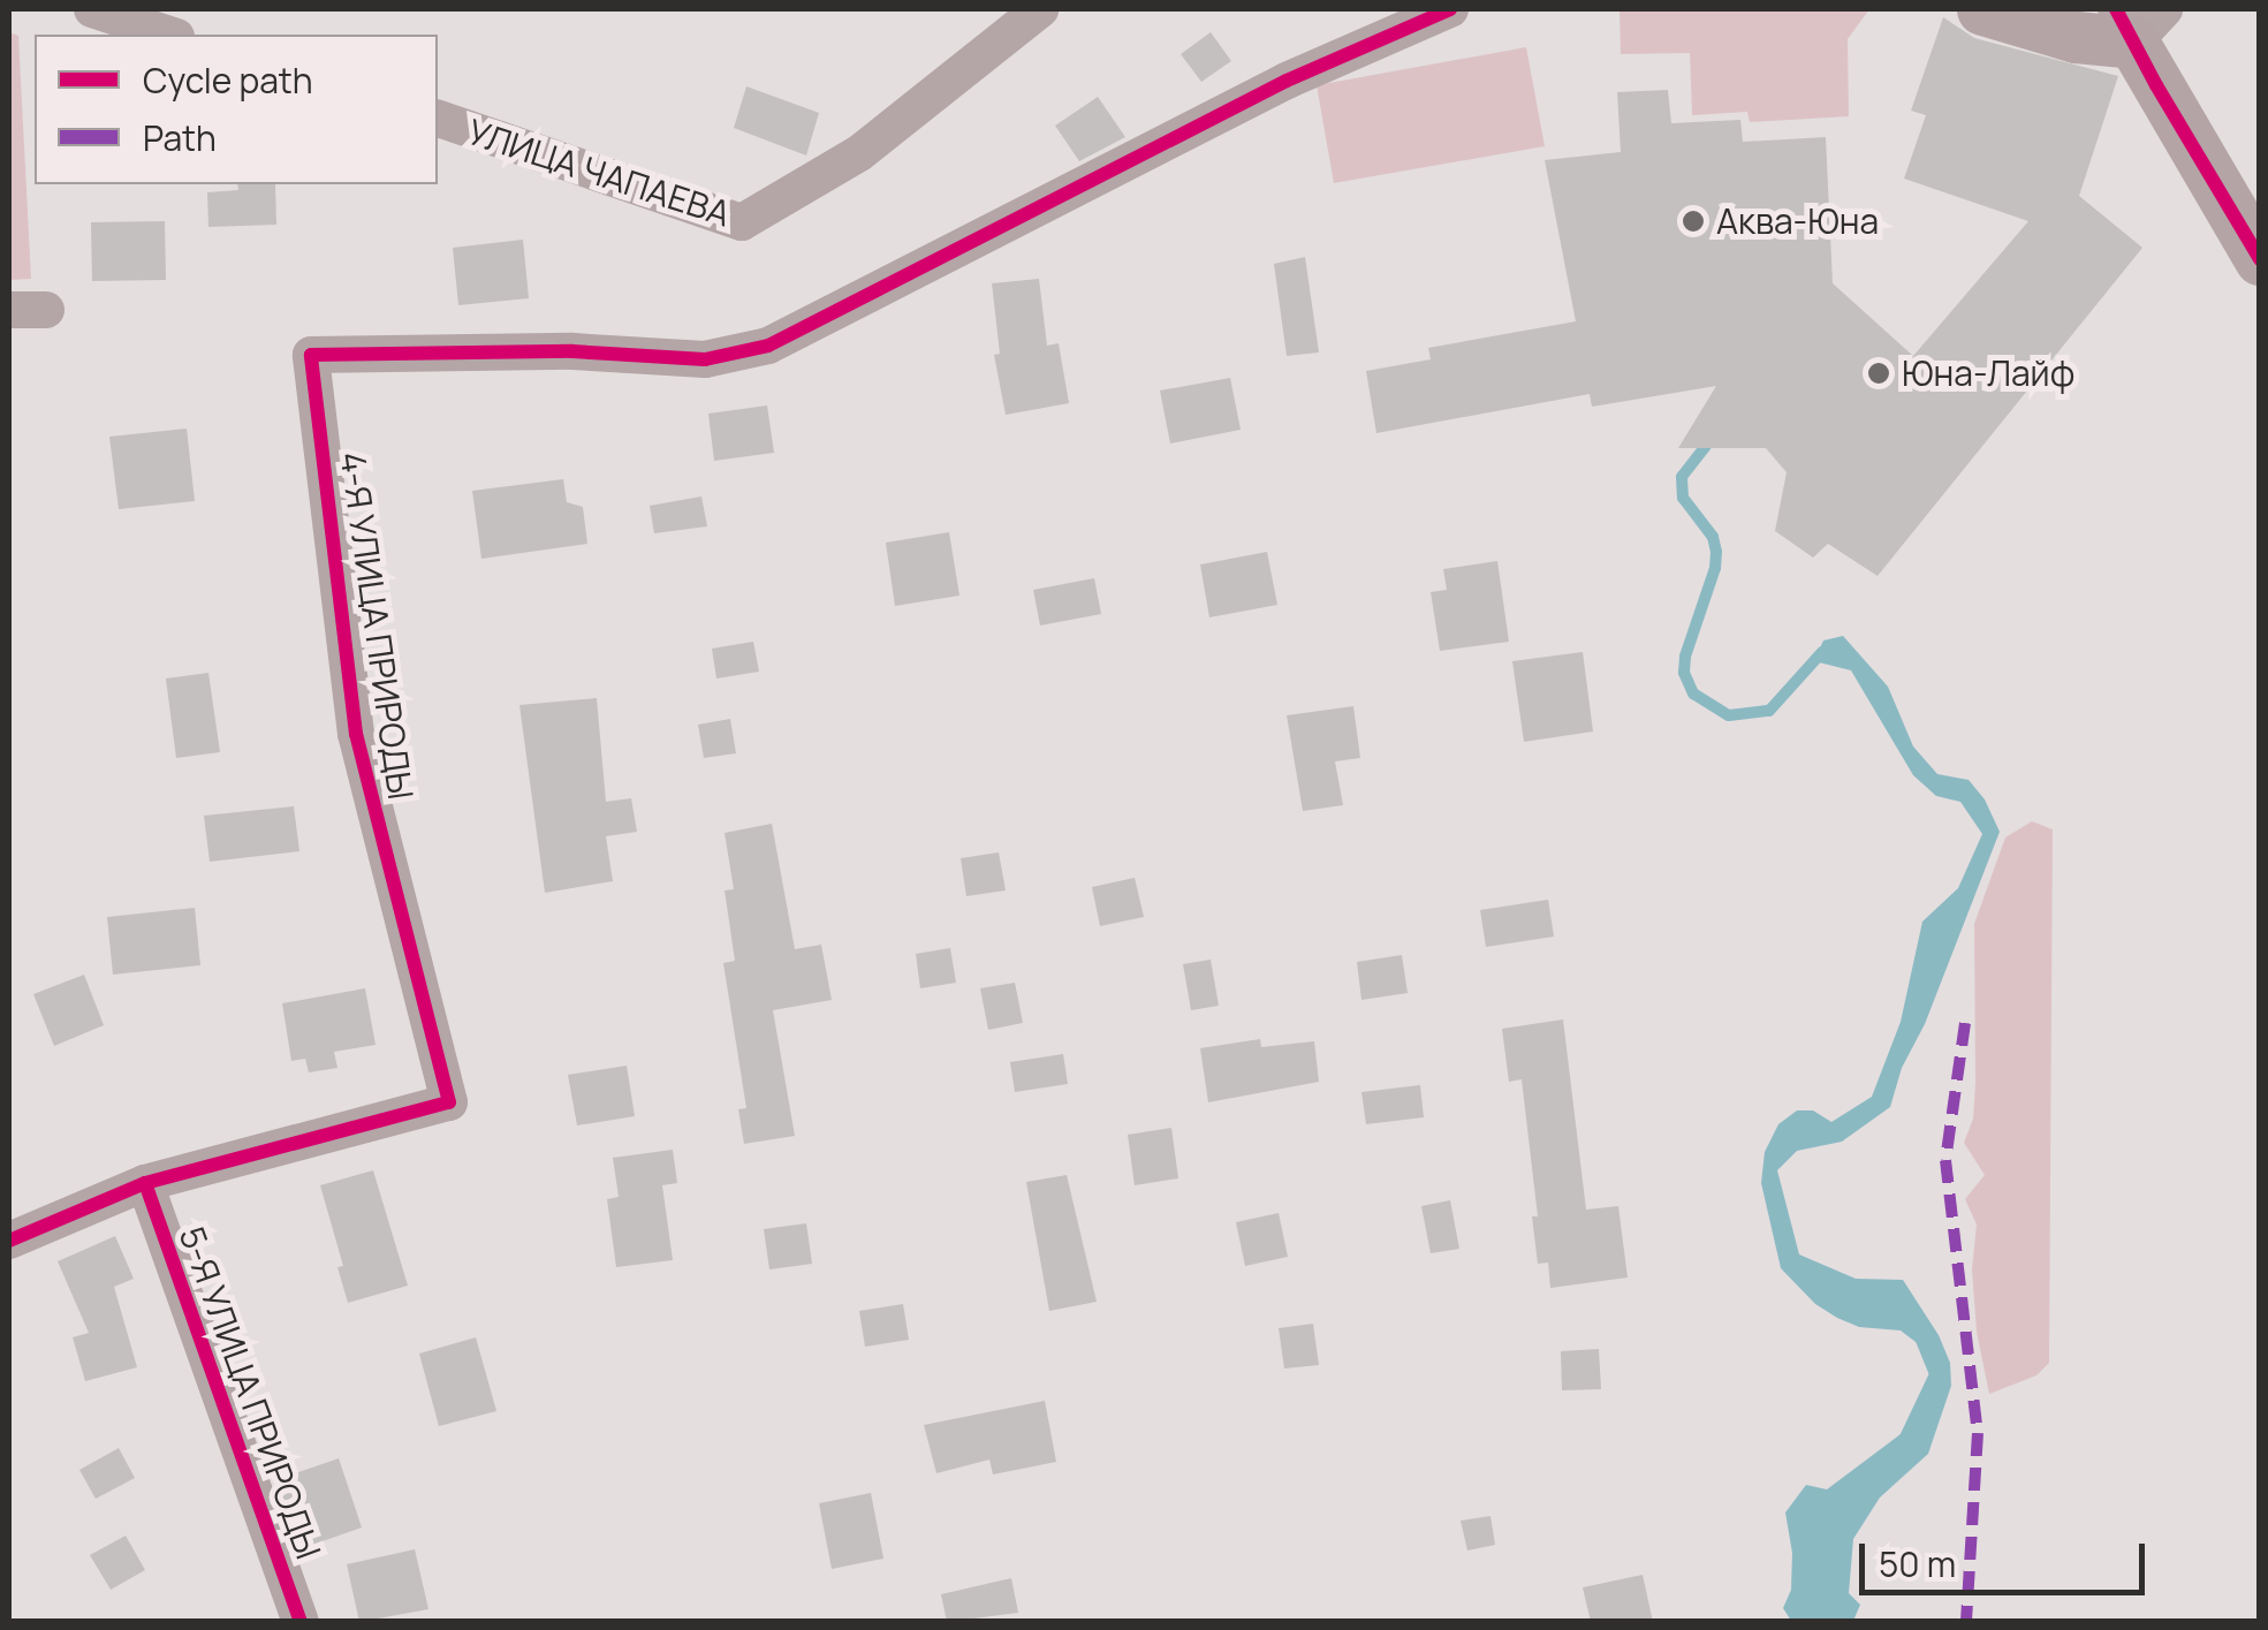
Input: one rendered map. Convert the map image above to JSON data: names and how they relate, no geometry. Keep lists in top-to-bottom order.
{
  "streets": {
    "street": ["УЛИЦА ЧАПАЕВА", "4-Я УЛИЦА ПРИРОДЫ", "5-Я УЛИЦА ПРИРОДЫ"]
  },
  "crossings": [
    ["4-Я УЛИЦА ПРИРОДЫ", "5-Я УЛИЦА ПРИРОДЫ"]
  ],
  "places": ["Аква-Юна", "Юна-Лайф"],
  "legend": ["Cycle path", "Path"],
  "scale_bar": "50 m"
}
